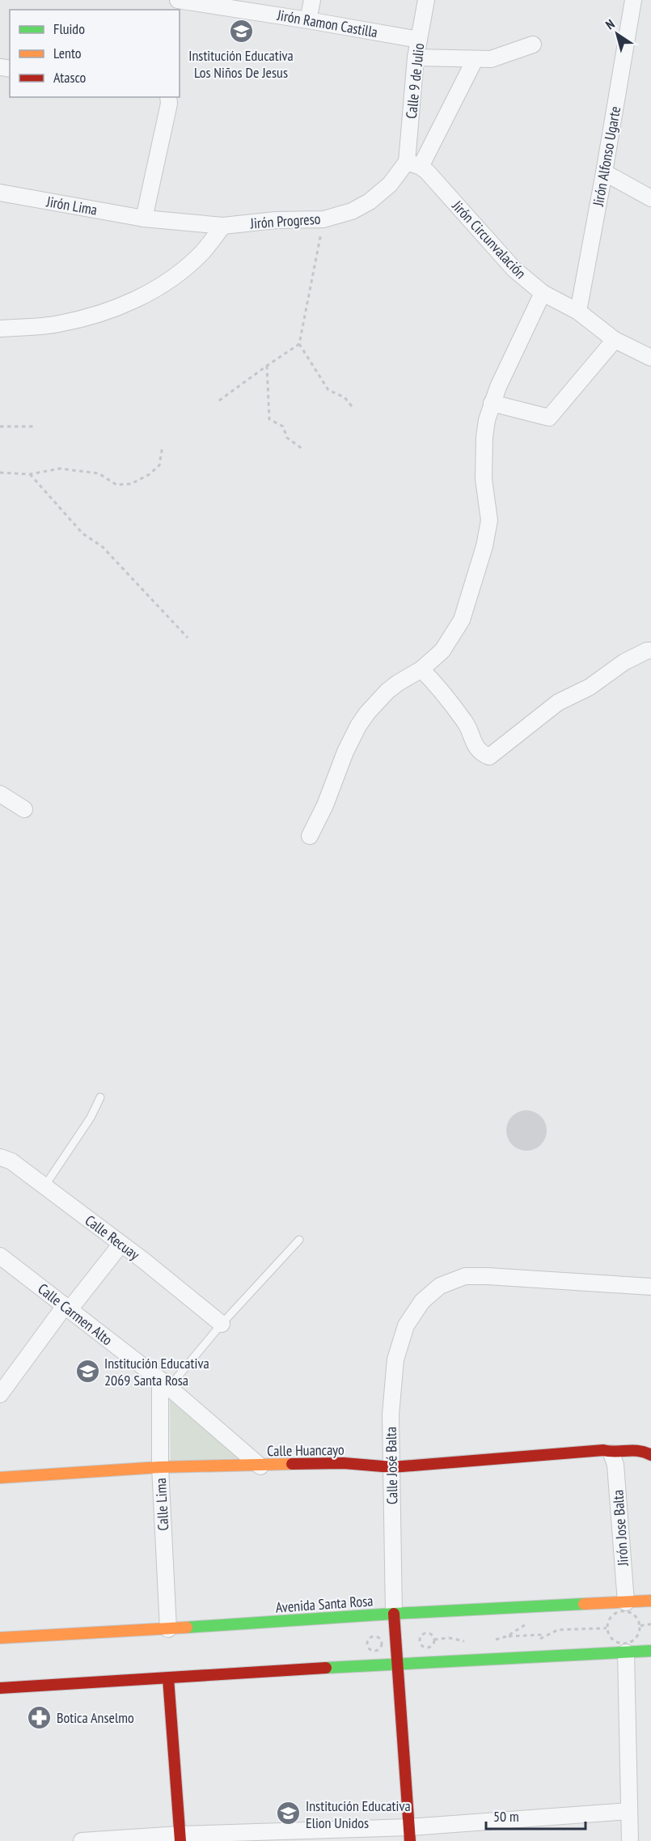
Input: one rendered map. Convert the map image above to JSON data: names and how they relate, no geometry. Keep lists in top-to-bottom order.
{
  "streets": {
    "street": [
      "Jirón Ramon Castilla",
      "Calle 9 de Julio",
      "Jirón Alfonso Ugarte",
      "Jirón Lima",
      "Jirón Progreso",
      "Jirón Circunvalación",
      "Calle Recuay",
      "Calle Carmen Alto",
      "Calle Huancayo",
      "Calle José Balta",
      "Calle Lima",
      "Jirón Jose Balta",
      "Avenida Santa Rosa"
    ]
  },
  "crossings": [
    ["Jirón Ramon Castilla", "Calle 9 de Julio"],
    ["Calle 9 de Julio", "Jirón Progreso"],
    ["Calle 9 de Julio", "Jirón Circunvalación"],
    ["Jirón Alfonso Ugarte", "Jirón Circunvalación"],
    ["Jirón Lima", "Jirón Progreso"],
    ["Jirón Progreso", "Jirón Circunvalación"],
    ["Calle Carmen Alto", "Calle Huancayo"],
    ["Calle Carmen Alto", "Calle Lima"],
    ["Calle Huancayo", "Calle José Balta"],
    ["Calle Huancayo", "Calle Lima"],
    ["Calle Huancayo", "Jirón Jose Balta"],
    ["Calle José Balta", "Avenida Santa Rosa"],
    ["Calle Lima", "Avenida Santa Rosa"],
    ["Jirón Jose Balta", "Avenida Santa Rosa"]
  ],
  "places": {
    "school or university": ["Institución Educativa Los Niños De Jesus", "Institución Educativa 2069 Santa Rosa", "Institución Educativa Elion Unidos"],
    "pharmacy": ["Botica Anselmo"]
  },
  "legend": ["Fluido", "Lento", "Atasco"],
  "scale_bar": "50 m",
  "north": "top left"
}
